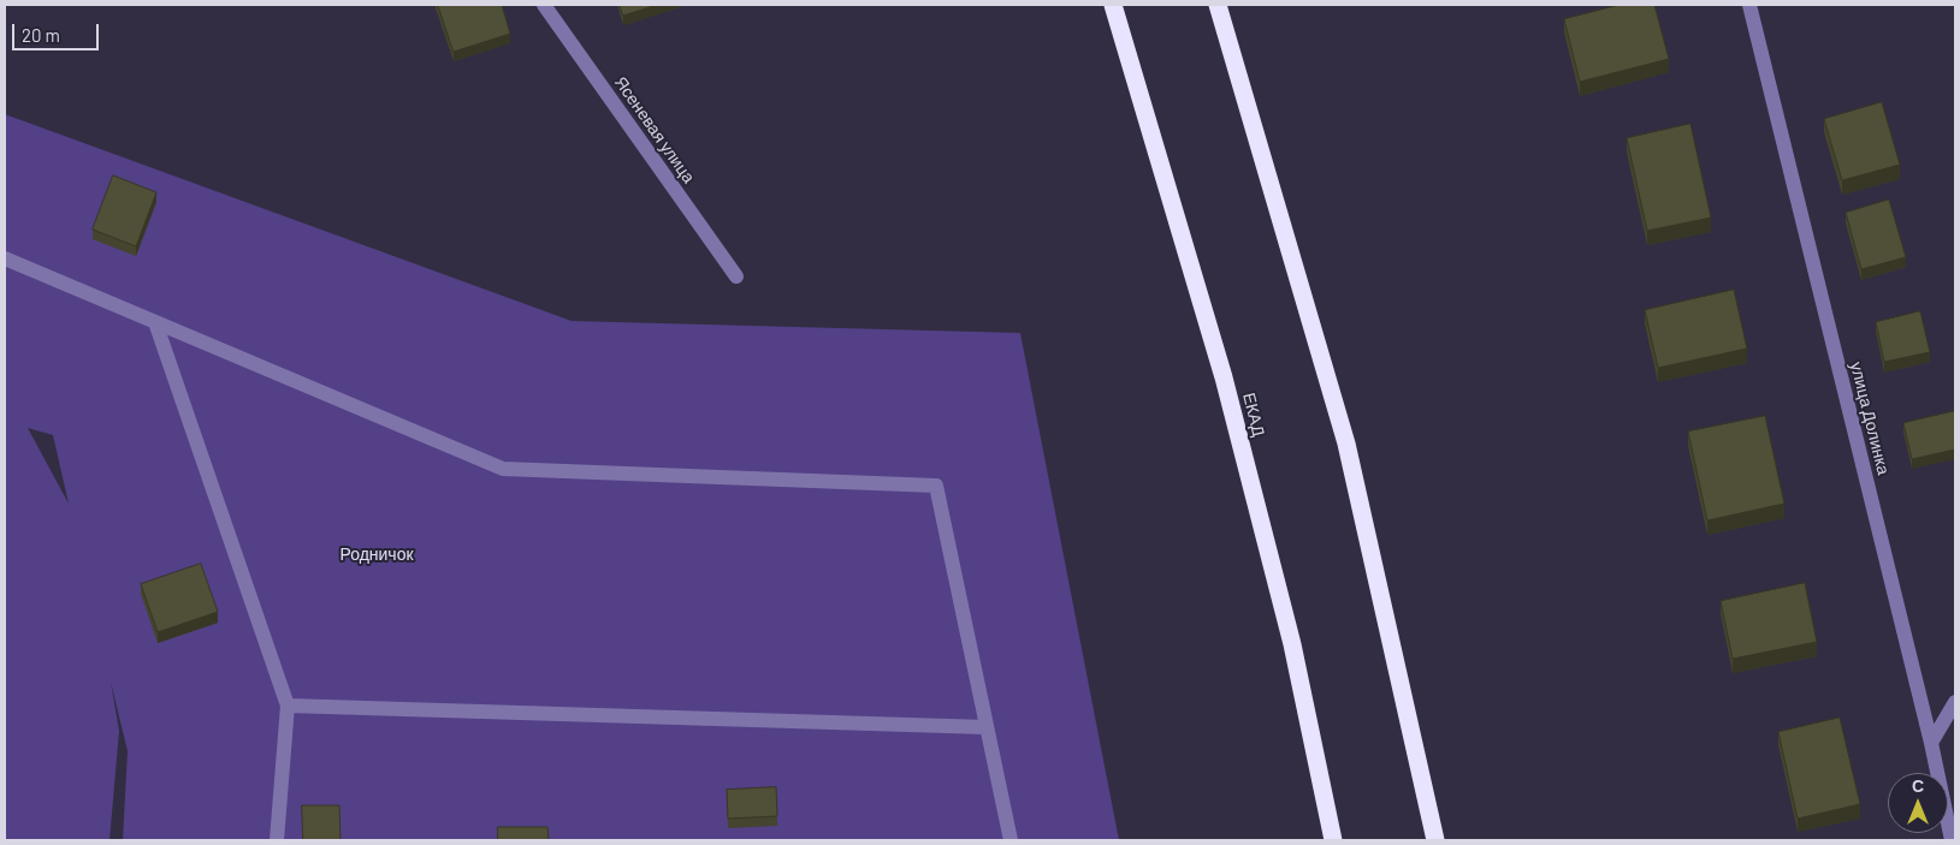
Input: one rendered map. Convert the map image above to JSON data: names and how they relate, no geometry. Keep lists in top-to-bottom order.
{
  "streets": {
    "highway": ["ЕКАД"],
    "street": ["Ясеневая улица", "улица Долинка"]
  },
  "parks": ["Родничок"],
  "scale_bar": "20 m",
  "north": "top"
}
